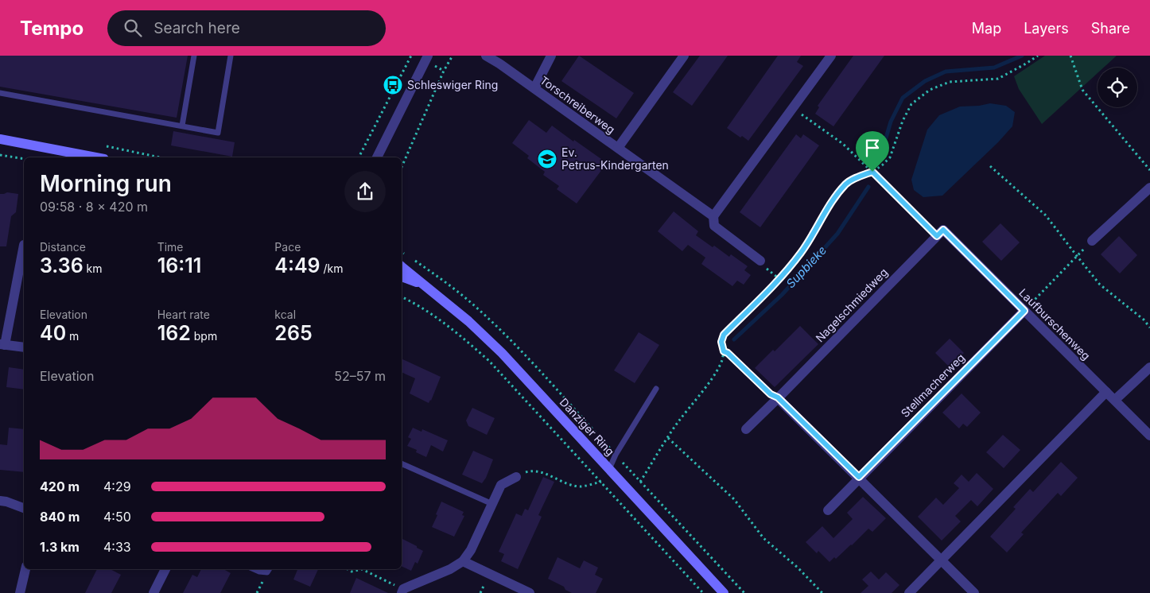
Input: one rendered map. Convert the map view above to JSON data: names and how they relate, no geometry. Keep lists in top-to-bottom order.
{
  "streets": {
    "main road": ["Danziger Ring"],
    "street": [
      "Torschreiberweg",
      "Nagelschmiedweg",
      "Laufburschenweg",
      "Stellmacherweg"
    ]
  },
  "crossings": [
    ["Nagelschmiedweg", "Laufburschenweg"],
    ["Laufburschenweg", "Stellmacherweg"]
  ],
  "water": ["Supbieke"],
  "places": {
    "bus stop": ["Schleswiger Ring"],
    "school or university": ["Ev. Petrus-Kindergarten"]
  },
  "page": {
    "header": "Tempo",
    "search": "Search here",
    "nav": ["Map", "Layers", "Share"],
    "heading": ["Morning run", "09:58 · 8 × 420 m"],
    "stats": [
      ["Distance", "3.36 km"],
      ["Time", "16:11"],
      ["Pace", "4:49 /km"],
      ["Elevation", "40 m"],
      ["Heart rate", "162 bpm"],
      ["kcal", "265"]
    ],
    "chart": ["Elevation", "52–57 m"],
    "list": [
      {
        "name": "420 m",
        "note": "4:29"
      },
      {
        "name": "840 m",
        "note": "4:50"
      },
      {
        "name": "1.3 km",
        "note": "4:33"
      }
    ]
  }
}
